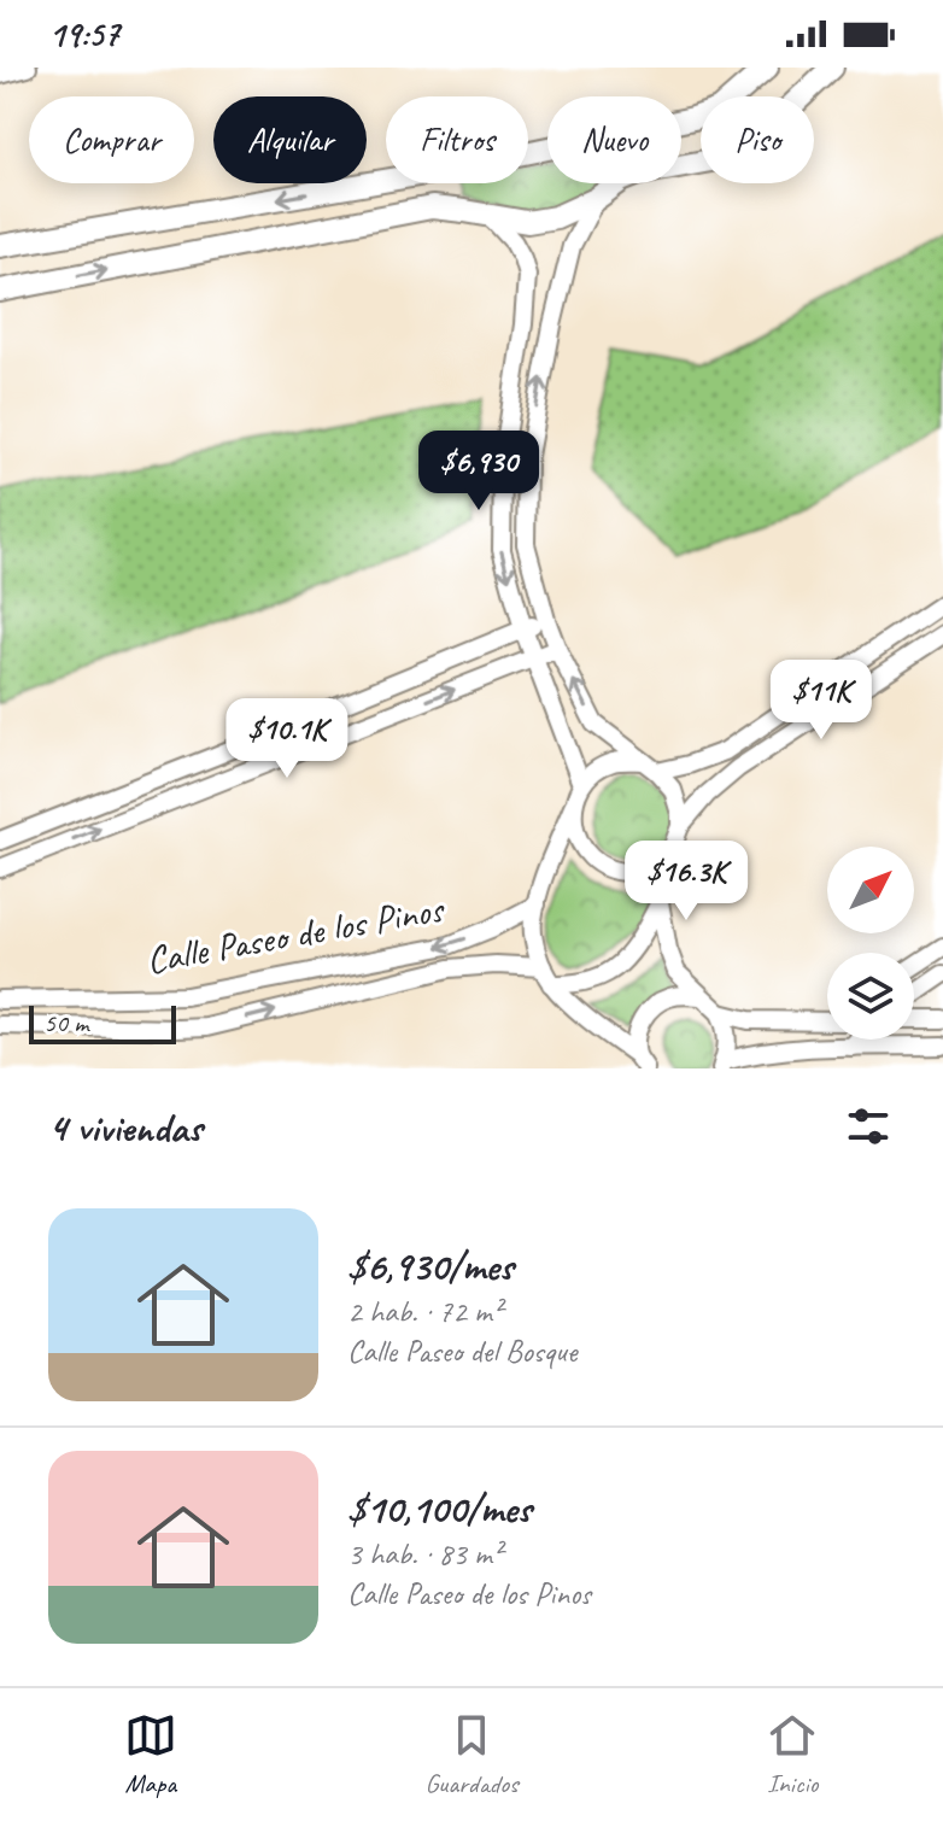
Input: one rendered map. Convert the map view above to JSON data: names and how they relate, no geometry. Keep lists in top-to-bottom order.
{
  "streets": {
    "street": ["Calle Paseo de los Pinos"]
  },
  "scale_bar": "50 m",
  "north": "top right",
  "page": {
    "status": "19:57",
    "chip": [
      "Comprar",
      "Alquilar",
      "Filtros",
      "Nuevo",
      "Piso"
    ],
    "price": [
      "$6,930",
      "$11K",
      "$10.1K",
      "$16.3K"
    ],
    "scale": "50 m",
    "heading": "4 viviendas",
    "list": [
      {
        "name": "$6,930/mes",
        "note": "2 hab. · 72 m² · Calle Paseo del Bosque"
      },
      {
        "name": "$10,100/mes",
        "note": "3 hab. · 83 m² · Calle Paseo de los Pinos"
      }
    ],
    "tabs": ["Mapa", "Guardados", "Inicio"]
  }
}
